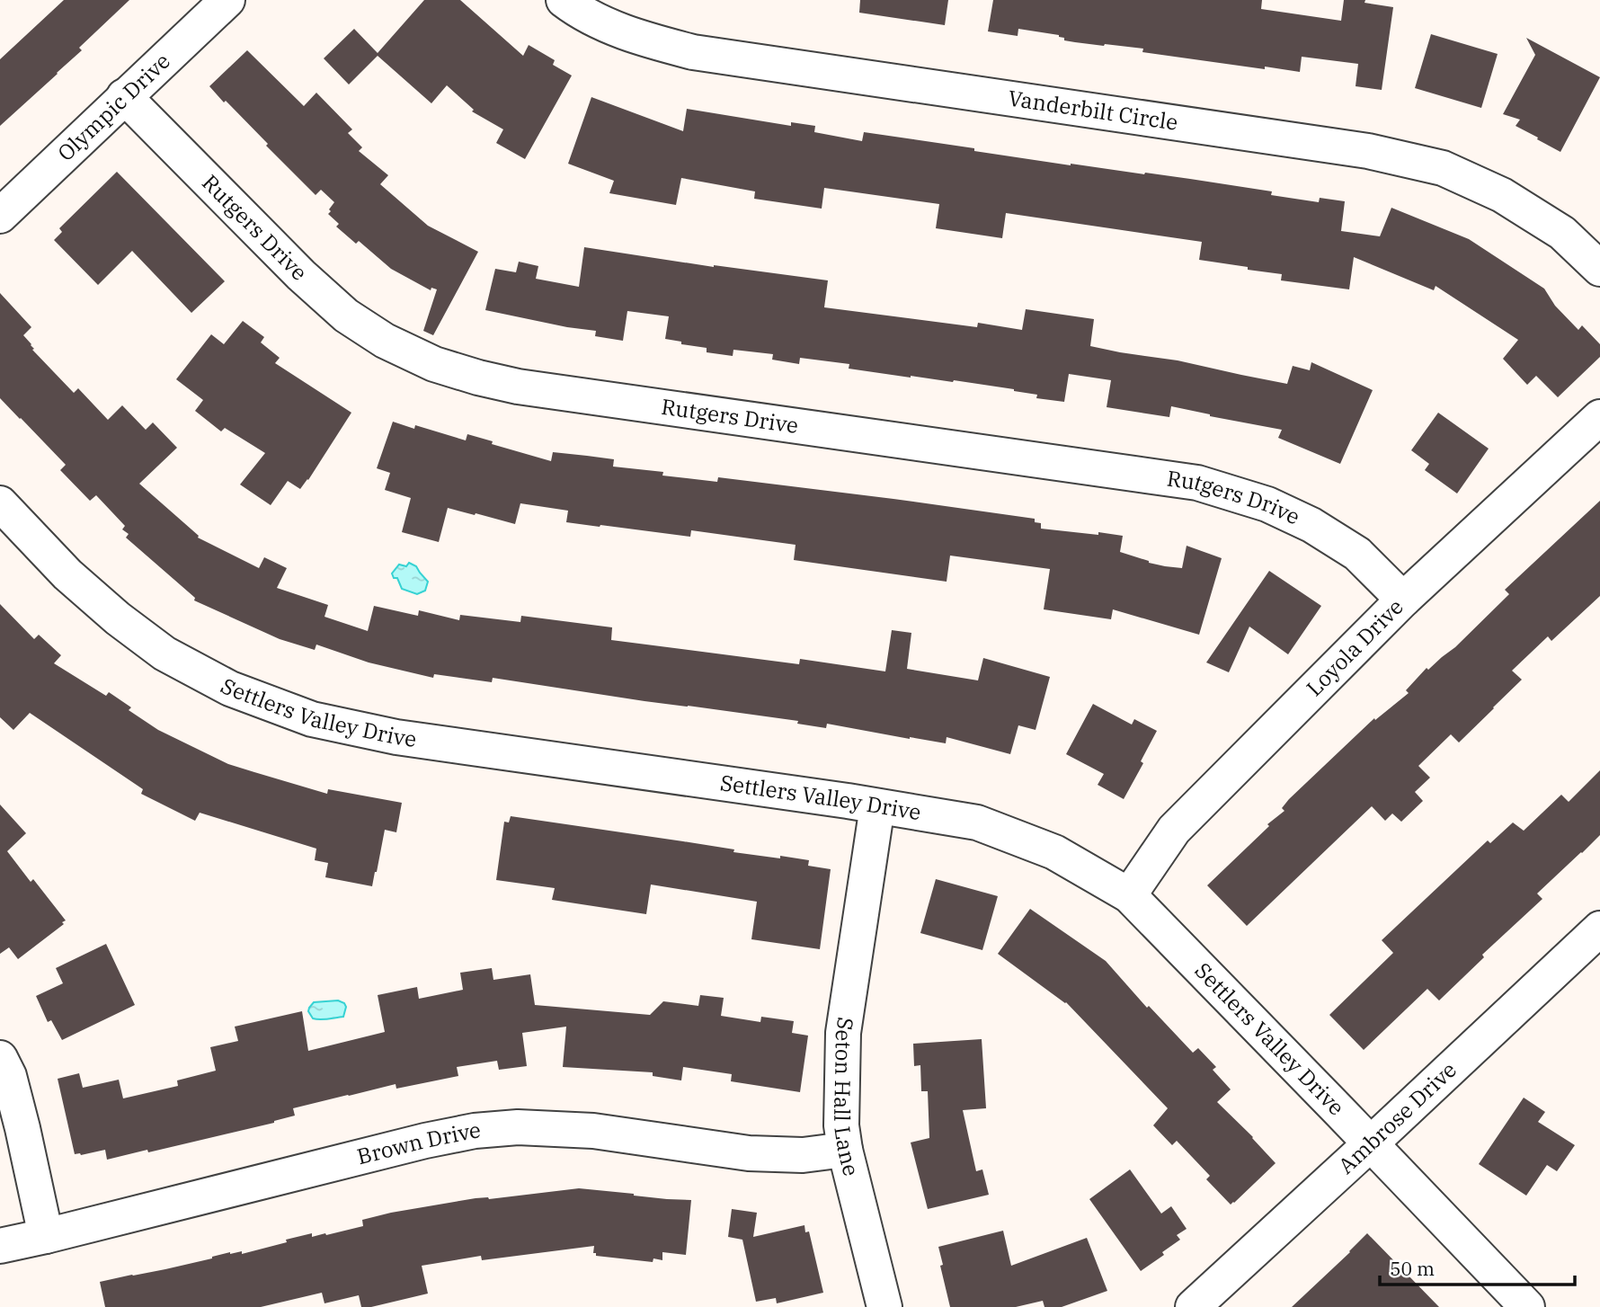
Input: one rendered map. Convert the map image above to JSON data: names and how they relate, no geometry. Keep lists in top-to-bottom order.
{
  "streets": {
    "street": [
      "Olympic Drive",
      "Vanderbilt Circle",
      "Rutgers Drive",
      "Loyola Drive",
      "Settlers Valley Drive",
      "Seton Hall Lane",
      "Ambrose Drive",
      "Brown Drive"
    ]
  },
  "crossings": [
    ["Olympic Drive", "Rutgers Drive"],
    ["Rutgers Drive", "Loyola Drive"],
    ["Loyola Drive", "Settlers Valley Drive"],
    ["Settlers Valley Drive", "Seton Hall Lane"],
    ["Settlers Valley Drive", "Ambrose Drive"],
    ["Seton Hall Lane", "Brown Drive"]
  ],
  "scale_bar": "50 m"
}
